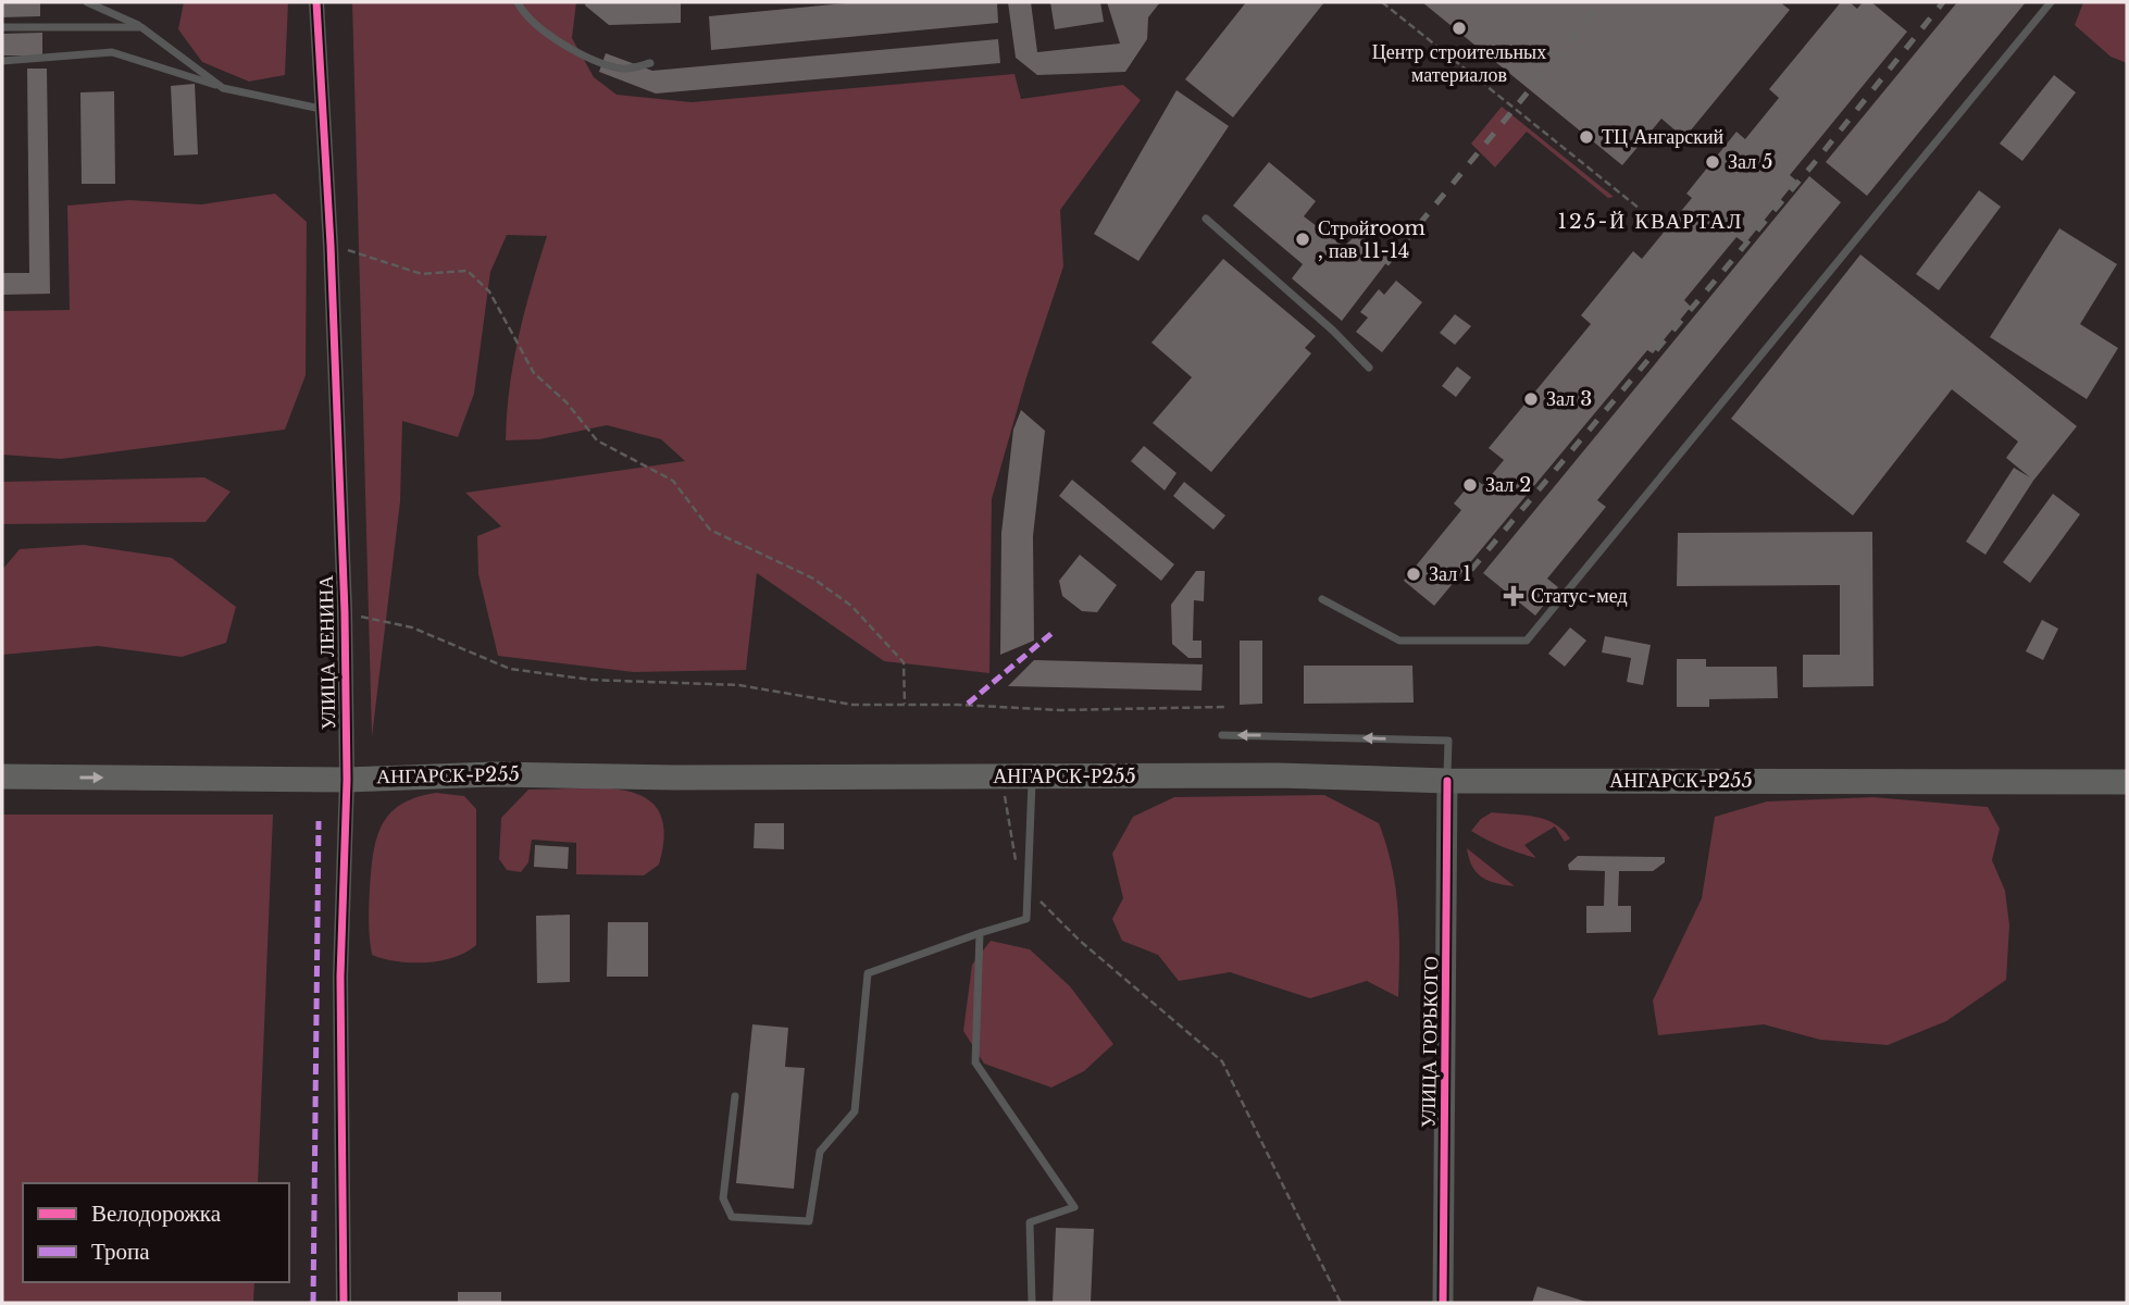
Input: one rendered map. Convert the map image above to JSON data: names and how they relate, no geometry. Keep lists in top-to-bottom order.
{
  "streets": {
    "main road": ["АНГАРСК-Р255"],
    "street": ["УЛИЦА ЛЕНИНА", "УЛИЦА ГОРЬКОГО"]
  },
  "crossings": [
    ["УЛИЦА ЛЕНИНА", "АНГАРСК-Р255"],
    ["АНГАРСК-Р255", "УЛИЦА ГОРЬКОГО"]
  ],
  "districts": ["125-Й КВАРТАЛ"],
  "places": {
    "other": [
      "Центр строительных материалов",
      "ТЦ Ангарский",
      "Зал 5",
      "Стройroom , пав 11-14",
      "Зал 3",
      "Зал 2",
      "Зал 1"
    ],
    "health": ["Статус-мед"]
  },
  "legend": ["Велодорожка", "Тропа"]
}
